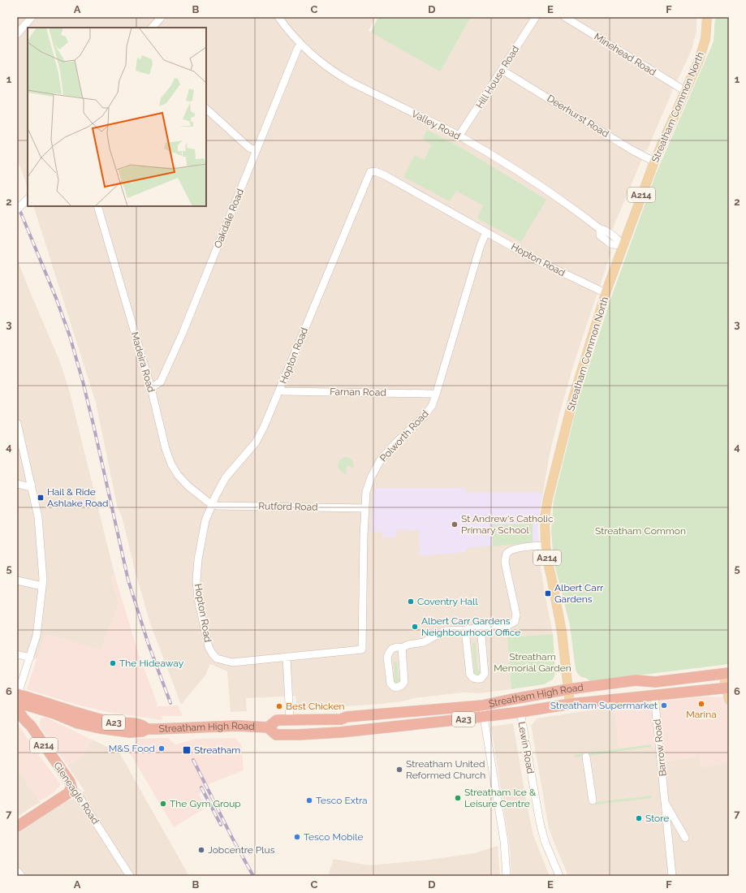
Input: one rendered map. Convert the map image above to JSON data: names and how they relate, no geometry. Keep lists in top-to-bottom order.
{
  "streets": {
    "highway": [
      "A214",
      "Streatham High Road",
      "A23",
      "Gleneagle Road"
    ],
    "main road": ["Streatham Common North"],
    "street": [
      "Minehead Road",
      "Hill House Road",
      "Deerhurst Road",
      "Valley Road",
      "Oakdale Road",
      "Hopton Road",
      "Madeira Road",
      "Farnan Road",
      "Polworth Road",
      "Rutford Road",
      "Lewin Road",
      "Barrow Road"
    ]
  },
  "crossings": [
    ["Minehead Road", "Streatham Common North"],
    ["Hill House Road", "Deerhurst Road"],
    ["Hill House Road", "Valley Road"],
    ["Streatham Common North", "Deerhurst Road"],
    ["Streatham Common North", "Valley Road"],
    ["Streatham Common North", "Hopton Road"],
    ["Streatham Common North", "Streatham High Road"],
    ["Valley Road", "Oakdale Road"],
    ["A214", "Streatham High Road"],
    ["A214", "Gleneagle Road"],
    ["Oakdale Road", "Madeira Road"],
    ["Hopton Road", "Madeira Road"],
    ["Hopton Road", "Farnan Road"],
    ["Hopton Road", "Polworth Road"],
    ["Hopton Road", "Rutford Road"],
    ["Madeira Road", "Rutford Road"],
    ["Farnan Road", "Polworth Road"],
    ["Polworth Road", "Rutford Road"],
    ["Streatham High Road", "Lewin Road"],
    ["Streatham High Road", "Barrow Road"],
    ["Streatham High Road", "Gleneagle Road"]
  ],
  "parks": ["Streatham Common", "Streatham Memorial Garden"],
  "places": {
    "transit": ["Hail & Ride Ashlake Road", "Albert Carr Gardens", "Streatham"],
    "other": [
      "St Andrew's Catholic Primary School",
      "Coventry Hall",
      "Albert Carr Gardens Neighbourhood Office",
      "The Hideaway",
      "Marina",
      "Streatham Supermarket",
      "Best Chicken",
      "M&S Food",
      "Streatham United Reformed Church",
      "Streatham Ice & Leisure Centre",
      "Tesco Extra",
      "The Gym Group",
      "Store",
      "Tesco Mobile",
      "Jobcentre Plus"
    ]
  },
  "grid": {
    "columns": [
      "A",
      "B",
      "C",
      "D",
      "E",
      "F"
    ],
    "rows": [
      "1",
      "2",
      "3",
      "4",
      "5",
      "6",
      "7"
    ]
  }
}
